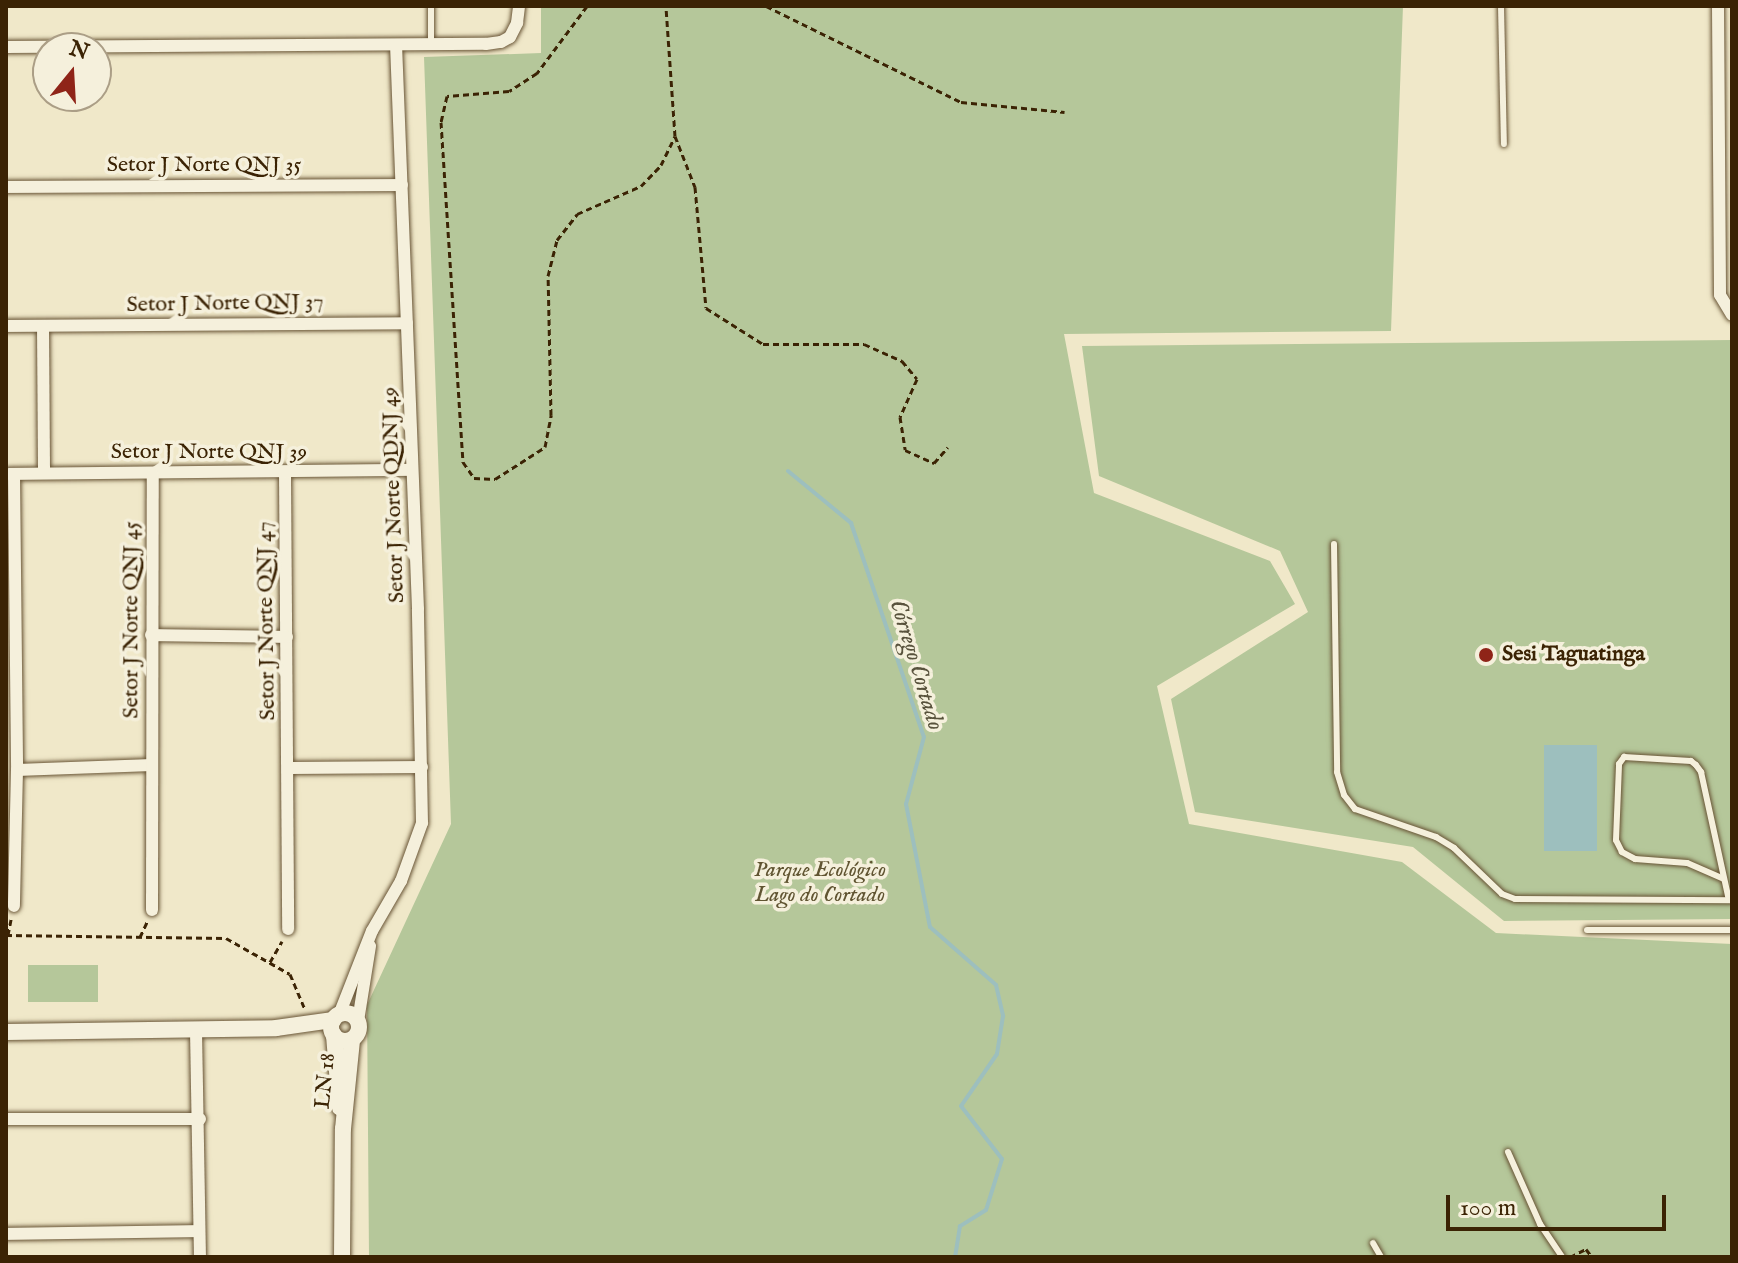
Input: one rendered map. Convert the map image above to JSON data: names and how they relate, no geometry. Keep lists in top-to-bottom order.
{
  "streets": {
    "street": [
      "Setor J Norte QNJ 35",
      "Setor J Norte QNJ 37",
      "Setor J Norte QNJ 39",
      "Setor J Norte QDNJ 49",
      "Setor J Norte QNJ 45",
      "Setor J Norte QNJ 47",
      "LN 18"
    ]
  },
  "crossings": [
    ["Setor J Norte QNJ 35", "Setor J Norte QDNJ 49"],
    ["Setor J Norte QNJ 37", "Setor J Norte QDNJ 49"],
    ["Setor J Norte QNJ 39", "Setor J Norte QDNJ 49"],
    ["Setor J Norte QNJ 39", "Setor J Norte QNJ 45"],
    ["Setor J Norte QNJ 39", "Setor J Norte QNJ 47"]
  ],
  "water": ["Córrego Cortado"],
  "parks": ["Parque Ecológico Lago do Cortado"],
  "places": ["Sesi Taguatinga"],
  "scale_bar": "100 m",
  "north": "top"
}
